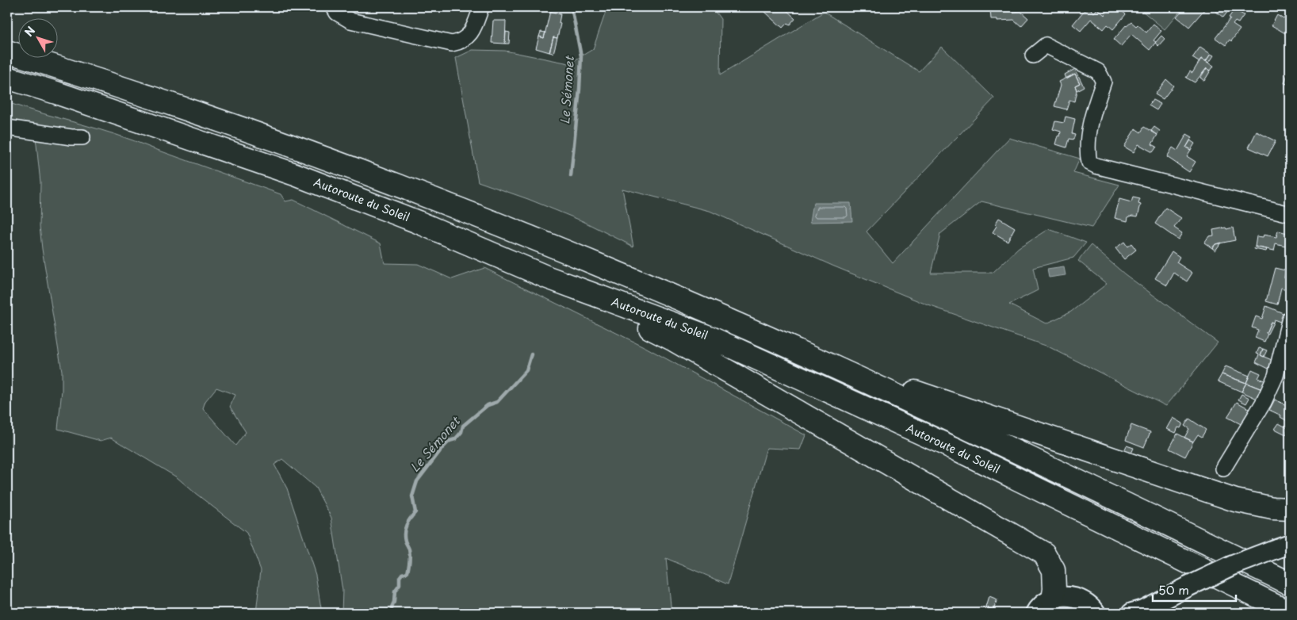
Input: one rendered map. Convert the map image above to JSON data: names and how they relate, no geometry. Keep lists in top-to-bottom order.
{
  "streets": {
    "highway": ["Autoroute du Soleil"]
  },
  "water": ["Le Sémonet"],
  "scale_bar": "50 m",
  "north": "top left"
}
